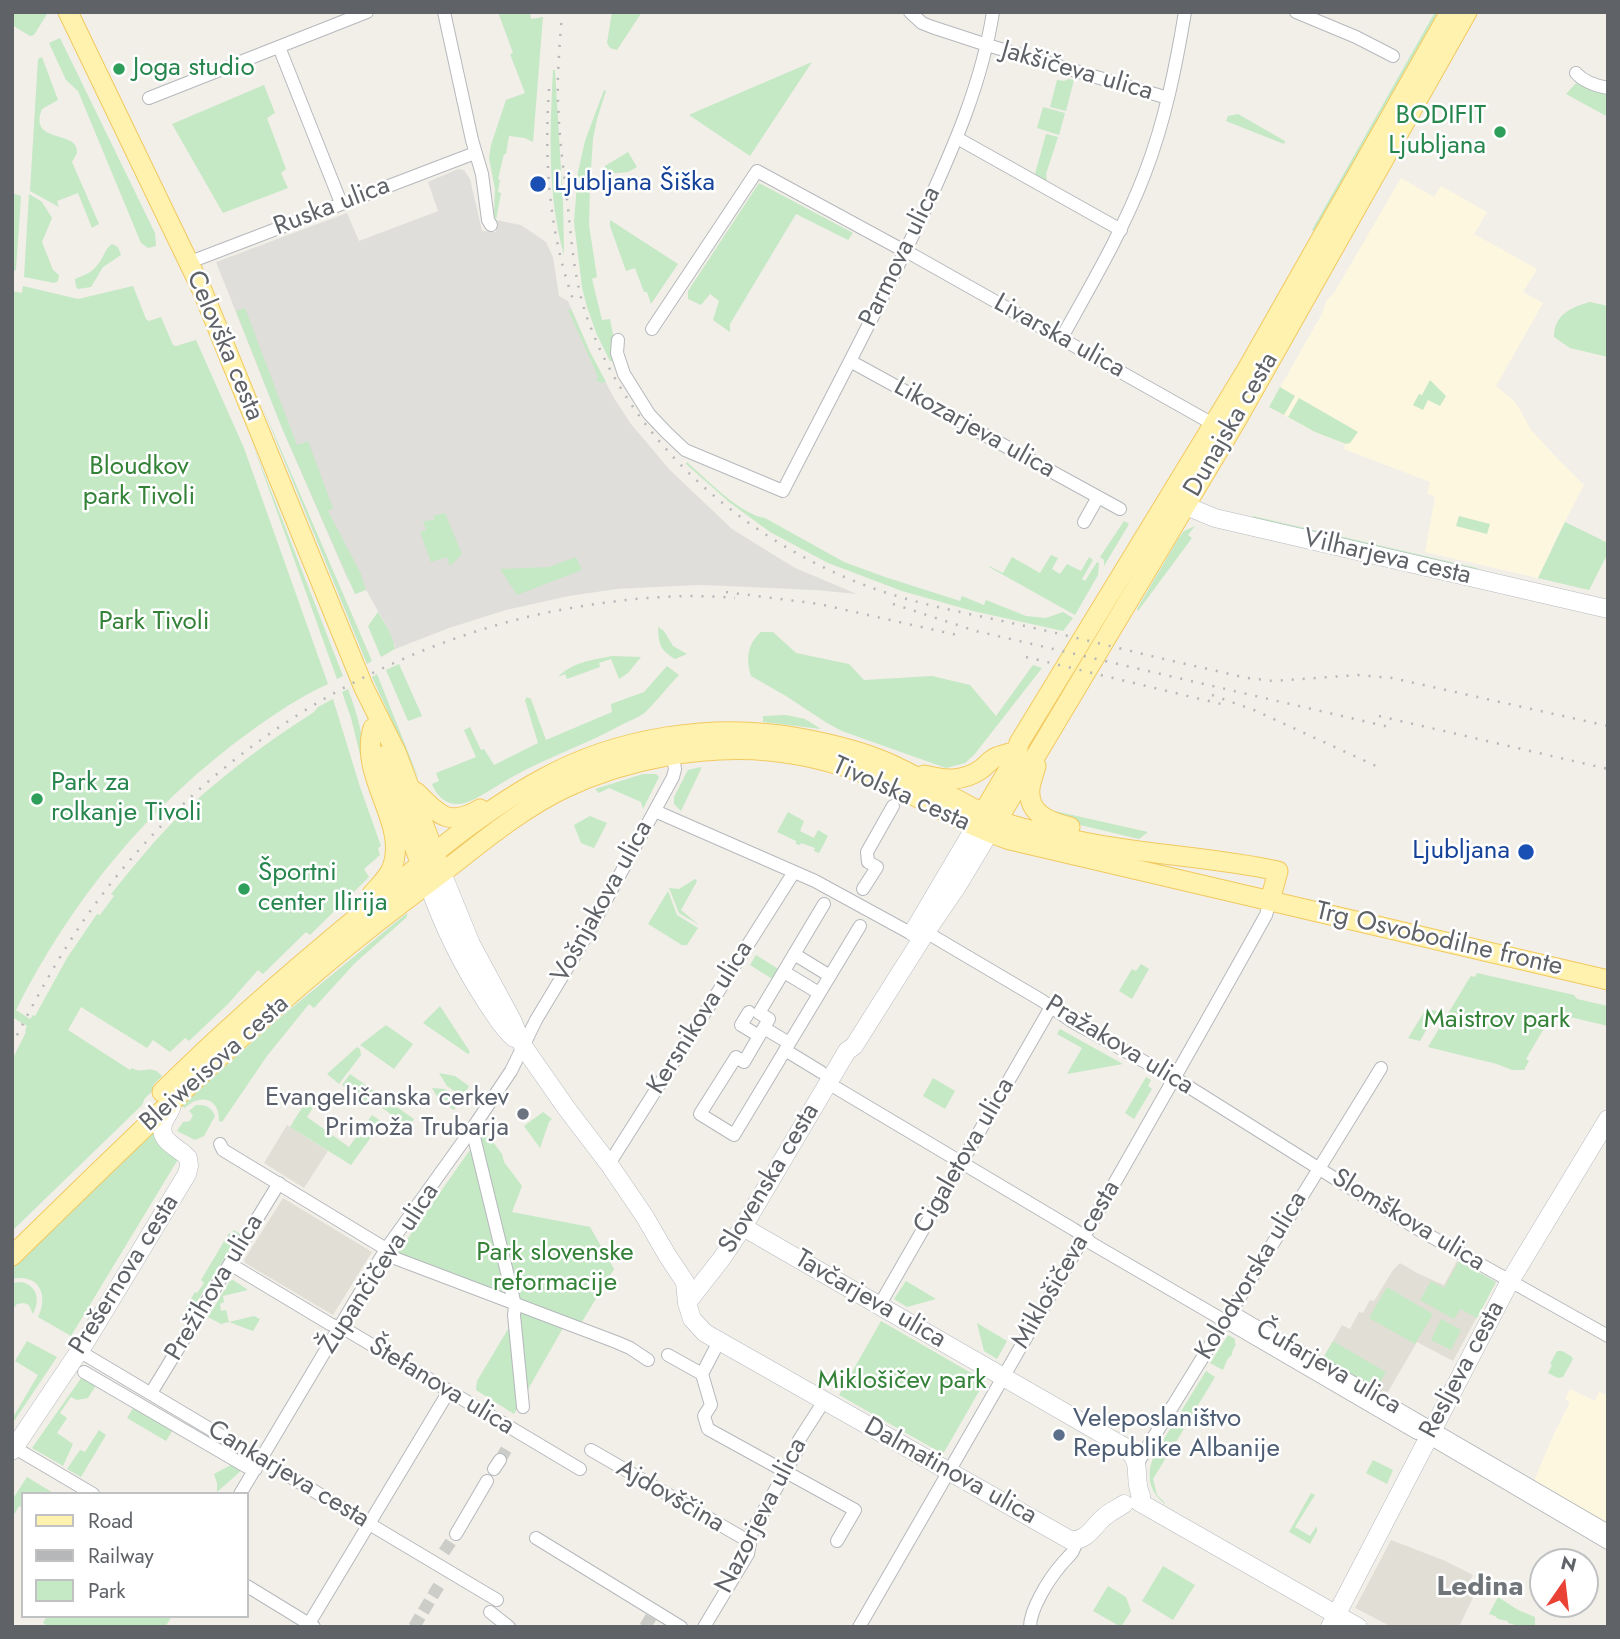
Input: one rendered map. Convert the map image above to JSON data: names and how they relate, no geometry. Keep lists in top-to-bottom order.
{
  "streets": {
    "main road": [
      "Celovška cesta",
      "Dunajska cesta",
      "Vilharjeva cesta",
      "Tivolska cesta",
      "Trg Osvobodilne fronte",
      "Bleiweisova cesta",
      "Slovenska cesta",
      "Prešernova cesta",
      "Tavčarjeva ulica",
      "Resljeva cesta",
      "Dalmatinova ulica"
    ],
    "street": [
      "Jakšičeva ulica",
      "Ruska ulica",
      "Parmova ulica",
      "Livarska ulica",
      "Likozarjeva ulica",
      "Vošnjakova ulica",
      "Kersnikova ulica",
      "Pražakova ulica",
      "Cigaletova ulica",
      "Slomškova ulica",
      "Miklošičeva cesta",
      "Župančičeva ulica",
      "Kolodvorska ulica",
      "Prežihova ulica",
      "Čufarjeva ulica",
      "Štefanova ulica",
      "Cankarjeva cesta",
      "Ajdovščina",
      "Nazorjeva ulica"
    ]
  },
  "crossings": [
    ["Jakšičeva ulica", "Parmova ulica"],
    ["Ruska ulica", "Celovška cesta"],
    ["Parmova ulica", "Livarska ulica"],
    ["Parmova ulica", "Likozarjeva ulica"],
    ["Livarska ulica", "Dunajska cesta"],
    ["Celovška cesta", "Tivolska cesta"],
    ["Celovška cesta", "Bleiweisova cesta"],
    ["Celovška cesta", "Dalmatinova ulica"],
    ["Dunajska cesta", "Vilharjeva cesta"],
    ["Dunajska cesta", "Tivolska cesta"],
    ["Dunajska cesta", "Trg Osvobodilne fronte"],
    ["Dunajska cesta", "Slovenska cesta"],
    ["Tivolska cesta", "Vošnjakova ulica"],
    ["Tivolska cesta", "Trg Osvobodilne fronte"],
    ["Tivolska cesta", "Bleiweisova cesta"],
    ["Tivolska cesta", "Slovenska cesta"],
    ["Tivolska cesta", "Dalmatinova ulica"],
    ["Vošnjakova ulica", "Pražakova ulica"],
    ["Vošnjakova ulica", "Župančičeva ulica"],
    ["Vošnjakova ulica", "Dalmatinova ulica"],
    ["Trg Osvobodilne fronte", "Slovenska cesta"],
    ["Trg Osvobodilne fronte", "Miklošičeva cesta"],
    ["Kersnikova ulica", "Pražakova ulica"],
    ["Kersnikova ulica", "Dalmatinova ulica"],
    ["Pražakova ulica", "Cigaletova ulica"],
    ["Pražakova ulica", "Slovenska cesta"],
    ["Pražakova ulica", "Slomškova ulica"],
    ["Pražakova ulica", "Miklošičeva cesta"],
    ["Pražakova ulica", "Kolodvorska ulica"],
    ["Bleiweisova cesta", "Prešernova cesta"],
    ["Bleiweisova cesta", "Dalmatinova ulica"],
    ["Cigaletova ulica", "Tavčarjeva ulica"],
    ["Cigaletova ulica", "Čufarjeva ulica"],
    ["Slovenska cesta", "Tavčarjeva ulica"],
    ["Slovenska cesta", "Čufarjeva ulica"],
    ["Slovenska cesta", "Dalmatinova ulica"],
    ["Slomškova ulica", "Kolodvorska ulica"],
    ["Slomškova ulica", "Resljeva cesta"],
    ["Miklošičeva cesta", "Tavčarjeva ulica"],
    ["Miklošičeva cesta", "Čufarjeva ulica"],
    ["Miklošičeva cesta", "Dalmatinova ulica"],
    ["Župančičeva ulica", "Štefanova ulica"],
    ["Župančičeva ulica", "Dalmatinova ulica"],
    ["Župančičeva ulica", "Cankarjeva cesta"],
    ["Prešernova cesta", "Cankarjeva cesta"],
    ["Kolodvorska ulica", "Tavčarjeva ulica"],
    ["Kolodvorska ulica", "Čufarjeva ulica"],
    ["Prežihova ulica", "Štefanova ulica"],
    ["Prežihova ulica", "Cankarjeva cesta"],
    ["Čufarjeva ulica", "Resljeva cesta"],
    ["Dalmatinova ulica", "Nazorjeva ulica"],
    ["Ajdovščina", "Nazorjeva ulica"]
  ],
  "districts": ["Ledina"],
  "parks": [
    "Bloudkov park Tivoli",
    "Park Tivoli",
    "Maistrov park",
    "Park slovenske reformacije",
    "Miklošičev park"
  ],
  "places": [
    "Joga studio",
    "BODIFIT Ljubljana",
    "Ljubljana Šiška",
    "Park za rolkanje Tivoli",
    "Ljubljana",
    "Športni center Ilirija",
    "Evangeličanska cerkev Primoža Trubarja",
    "Veleposlaništvo Republike Albanije"
  ],
  "legend": ["Road", "Railway", "Park"],
  "north": "top"
}
